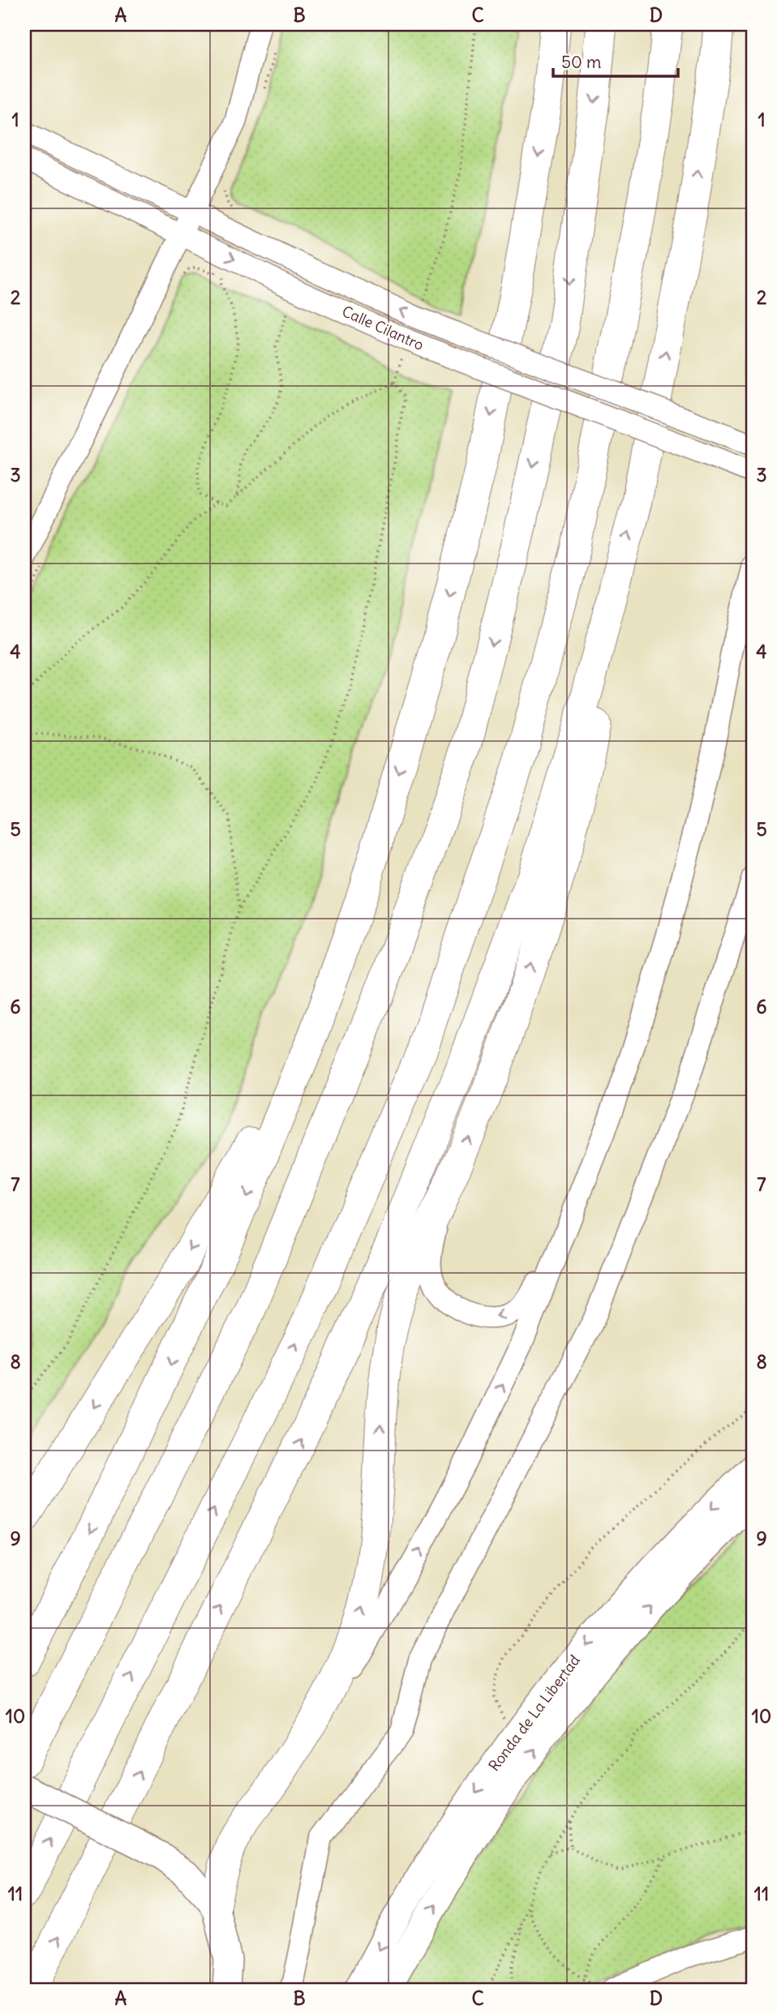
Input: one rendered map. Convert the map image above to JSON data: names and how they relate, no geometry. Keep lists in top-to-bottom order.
{
  "streets": {
    "main road": ["Ronda de La Libertad"],
    "street": ["Calle Cilantro"]
  },
  "scale_bar": "50 m",
  "grid": {
    "columns": [
      "A",
      "B",
      "C",
      "D"
    ],
    "rows": [
      "1",
      "2",
      "3",
      "4",
      "5",
      "6",
      "7",
      "8",
      "9",
      "10",
      "11"
    ]
  }
}
